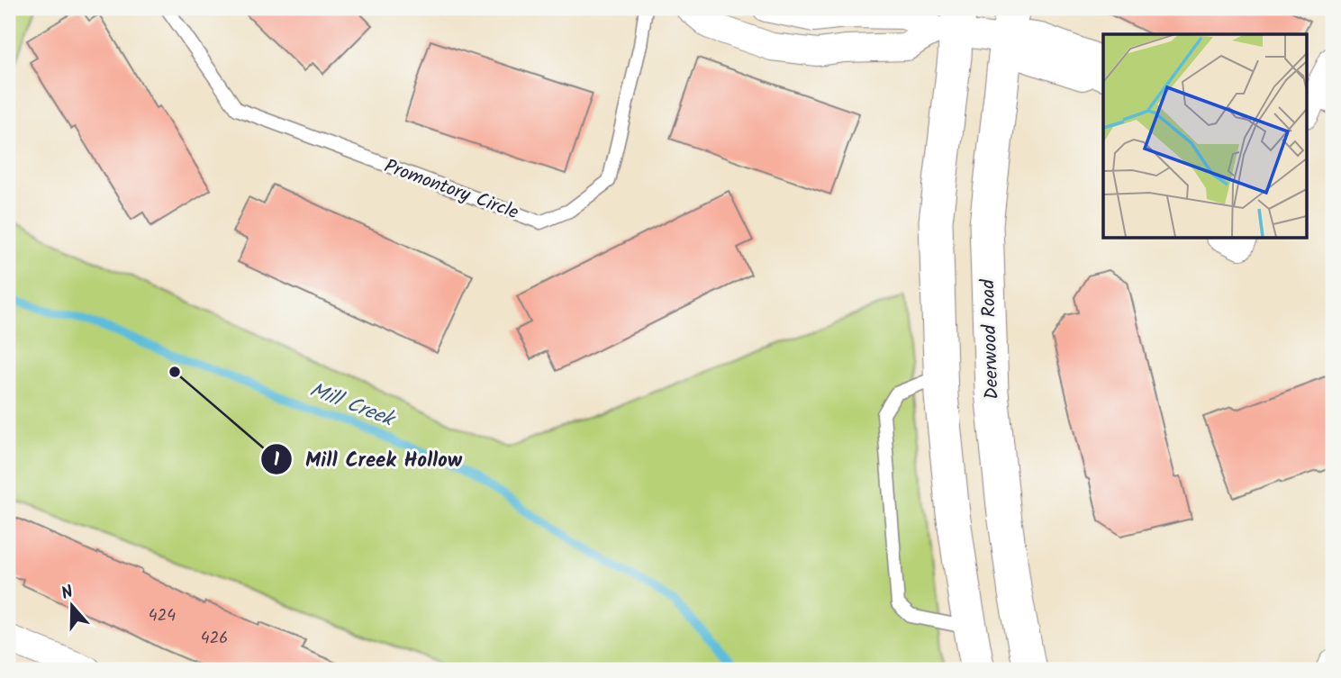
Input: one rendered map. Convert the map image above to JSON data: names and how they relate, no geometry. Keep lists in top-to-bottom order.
{
  "streets": {
    "street": ["Deerwood Road"],
    "lane": ["Promontory Circle"]
  },
  "water": ["Mill Creek"],
  "places": ["Mill Creek Hollow"],
  "house_numbers": ["424", "426"],
  "north": "top"
}
